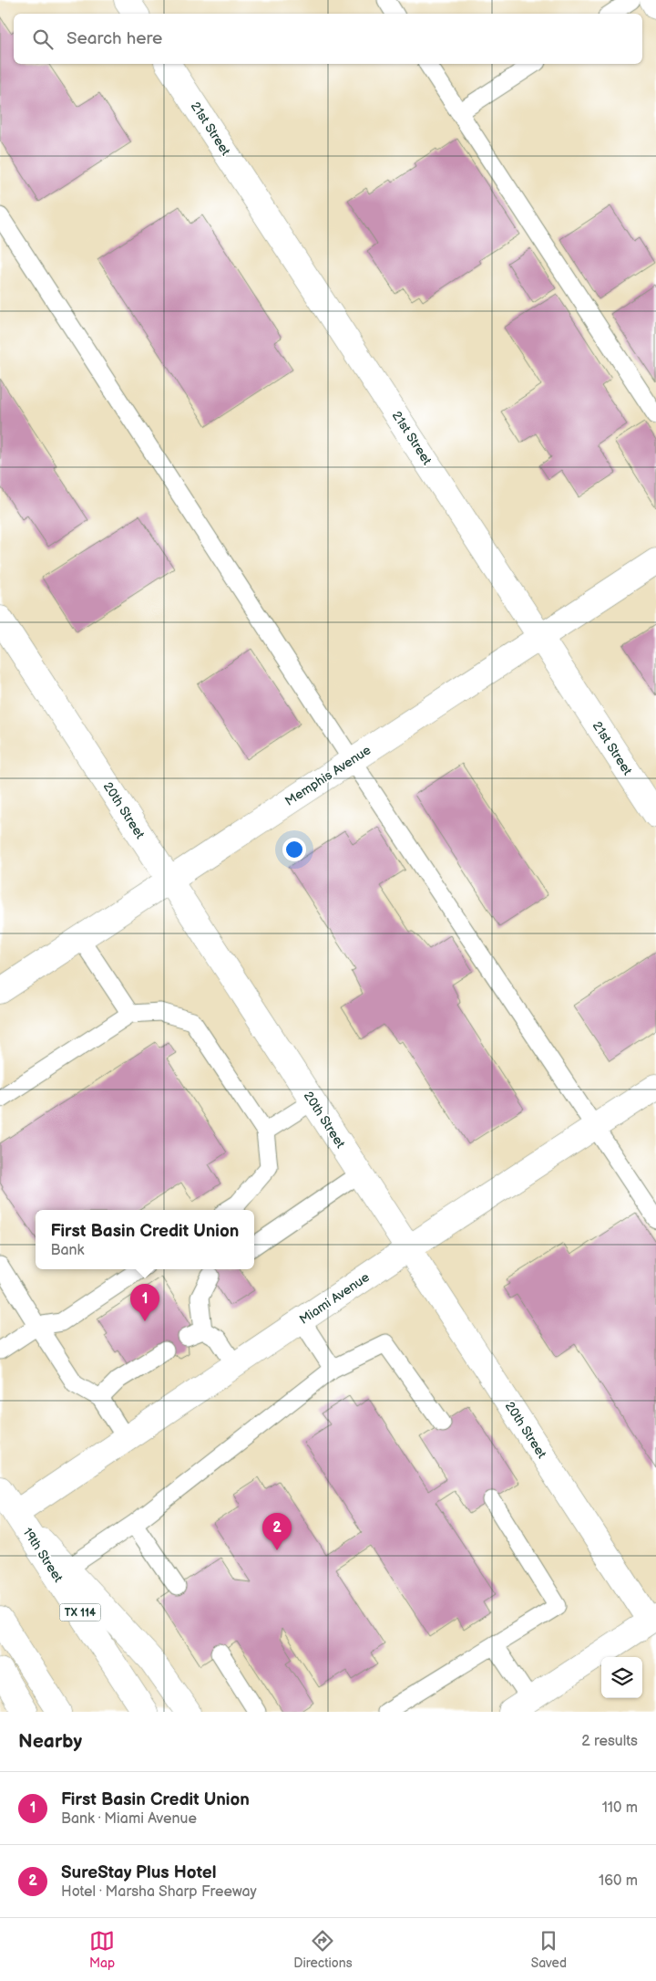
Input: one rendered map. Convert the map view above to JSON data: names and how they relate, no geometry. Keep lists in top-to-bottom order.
{
  "streets": {
    "main road": [
      "21st Street",
      "Memphis Avenue",
      "20th Street",
      "Miami Avenue",
      "19th Street",
      "TX 114"
    ]
  },
  "crossings": [
    ["21st Street", "Memphis Avenue"],
    ["Memphis Avenue", "20th Street"],
    ["20th Street", "Miami Avenue"],
    ["Miami Avenue", "19th Street"]
  ],
  "page": {
    "search": "Search here",
    "popup": ["First Basin Credit Union", "Bank"],
    "pins": ["1", "2"],
    "heading": ["Nearby", "2 results"],
    "list": [
      {
        "mark": "1",
        "name": "First Basin Credit Union",
        "note": "Bank · Miami Avenue",
        "value": "110 m"
      },
      {
        "mark": "2",
        "name": "SureStay Plus Hotel",
        "note": "Hotel · Marsha Sharp Freeway",
        "value": "160 m"
      }
    ],
    "nav": ["Map", "Directions", "Saved"]
  }
}
